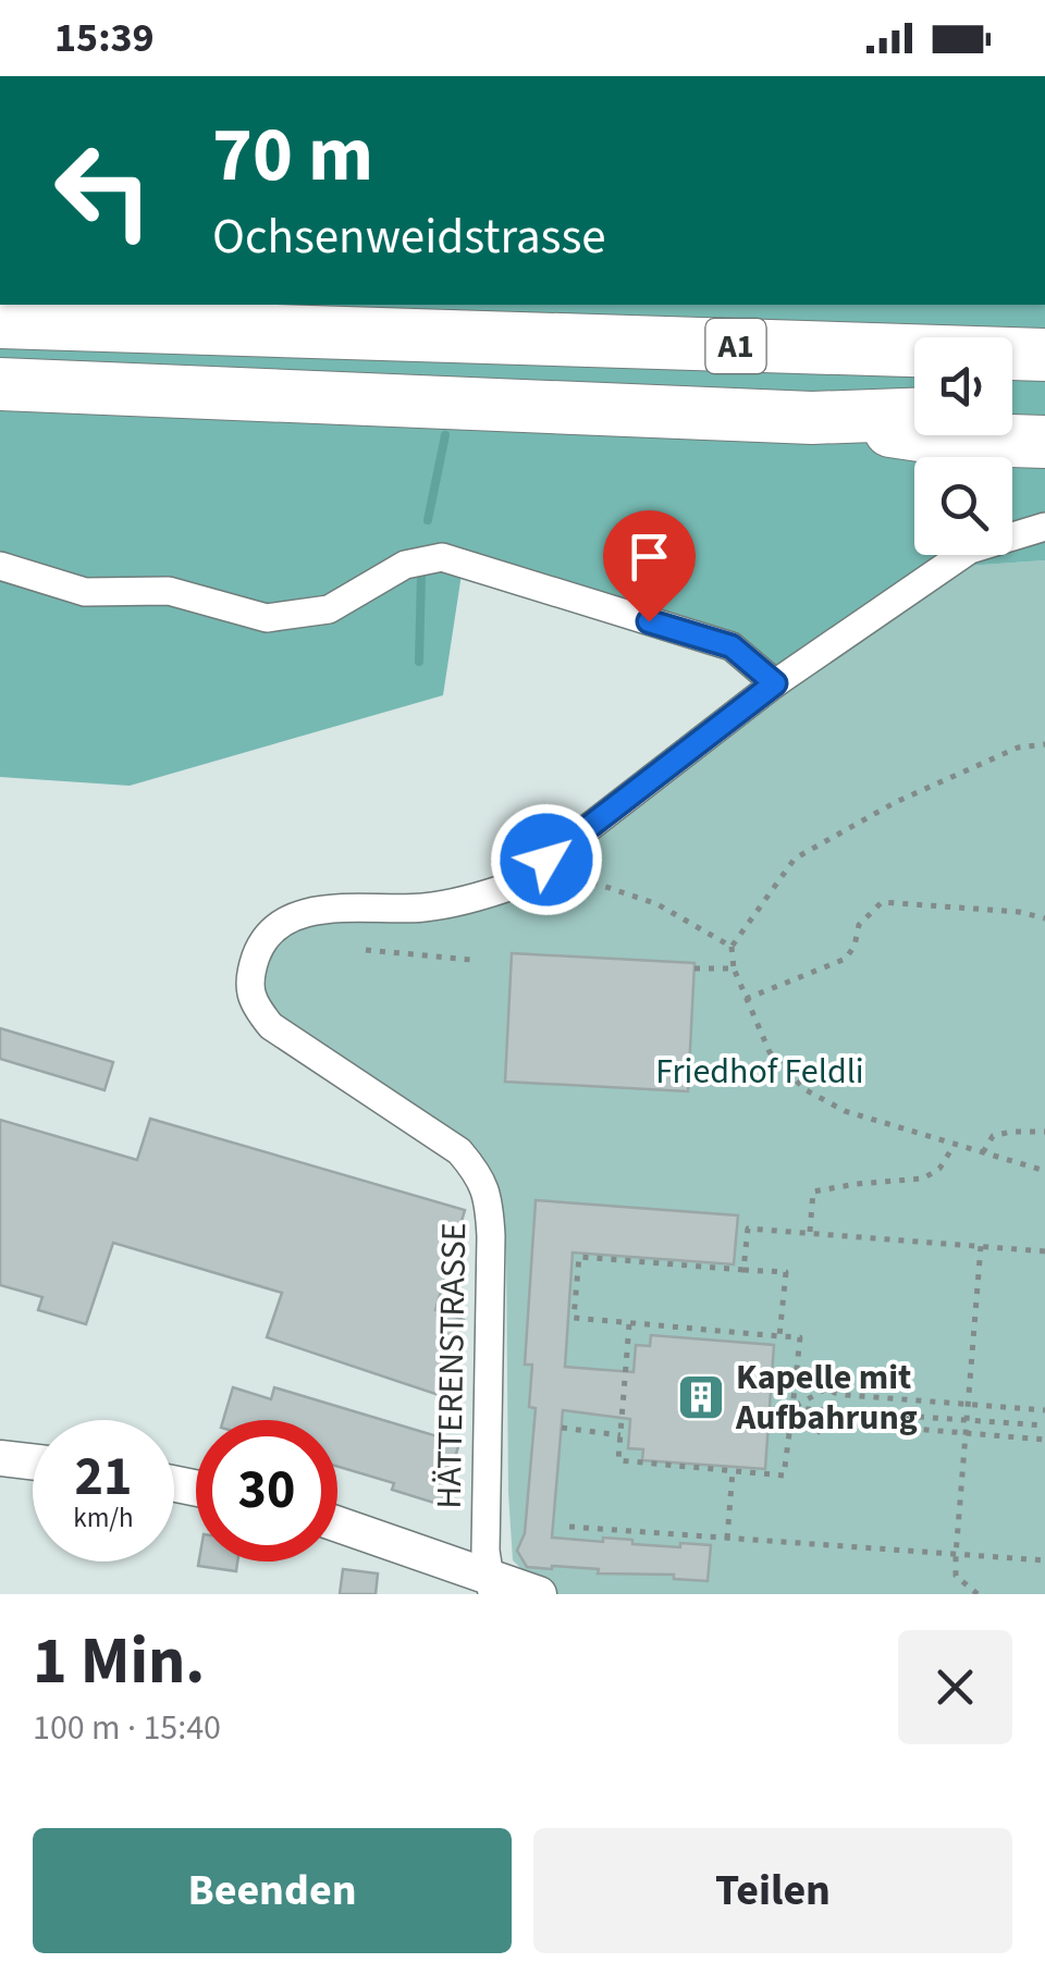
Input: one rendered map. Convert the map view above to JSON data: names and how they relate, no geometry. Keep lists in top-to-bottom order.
{
  "streets": {
    "highway": ["A1"],
    "street": ["HÄTTERENSTRASSE"]
  },
  "parks": ["Friedhof Feldli"],
  "places": {
    "building": ["Kapelle mit Aufbahrung"]
  },
  "page": {
    "status": "15:39",
    "turn": ["70 m", "Ochsenweidstrasse"],
    "speed": "21 km/h",
    "limit": "30",
    "heading": ["1 Min.", "100 m · 15:40"],
    "buttons": ["Beenden", "Teilen"]
  }
}
